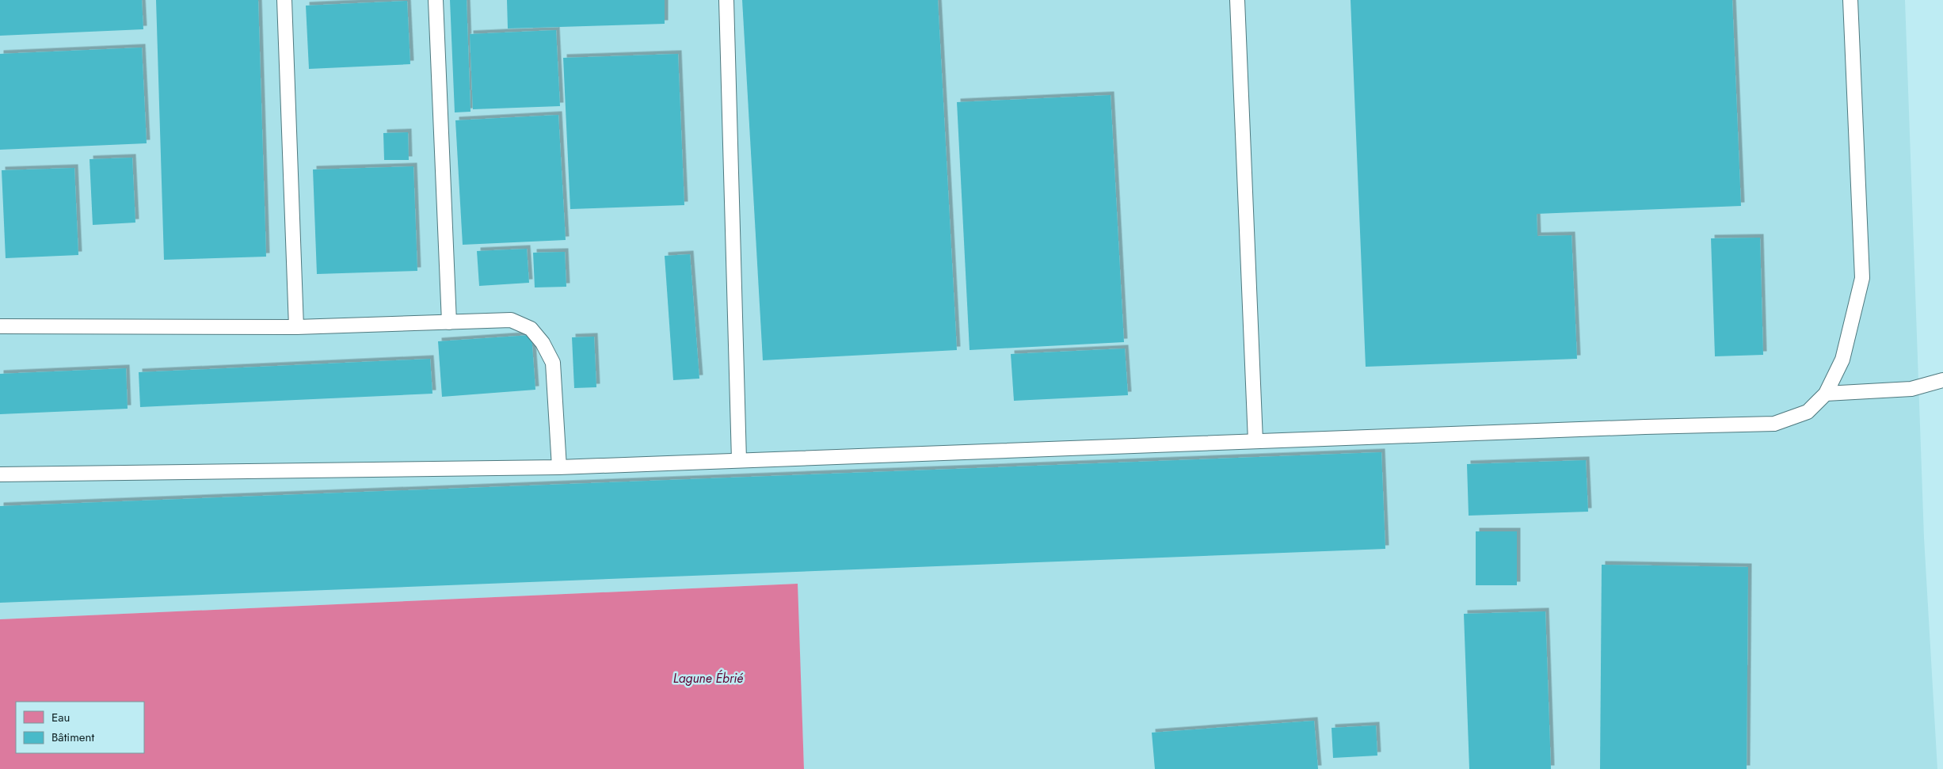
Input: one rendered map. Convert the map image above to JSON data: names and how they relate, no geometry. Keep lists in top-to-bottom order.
{
  "water": ["Lagune Ébrié"],
  "legend": ["Eau", "Bâtiment"]
}
